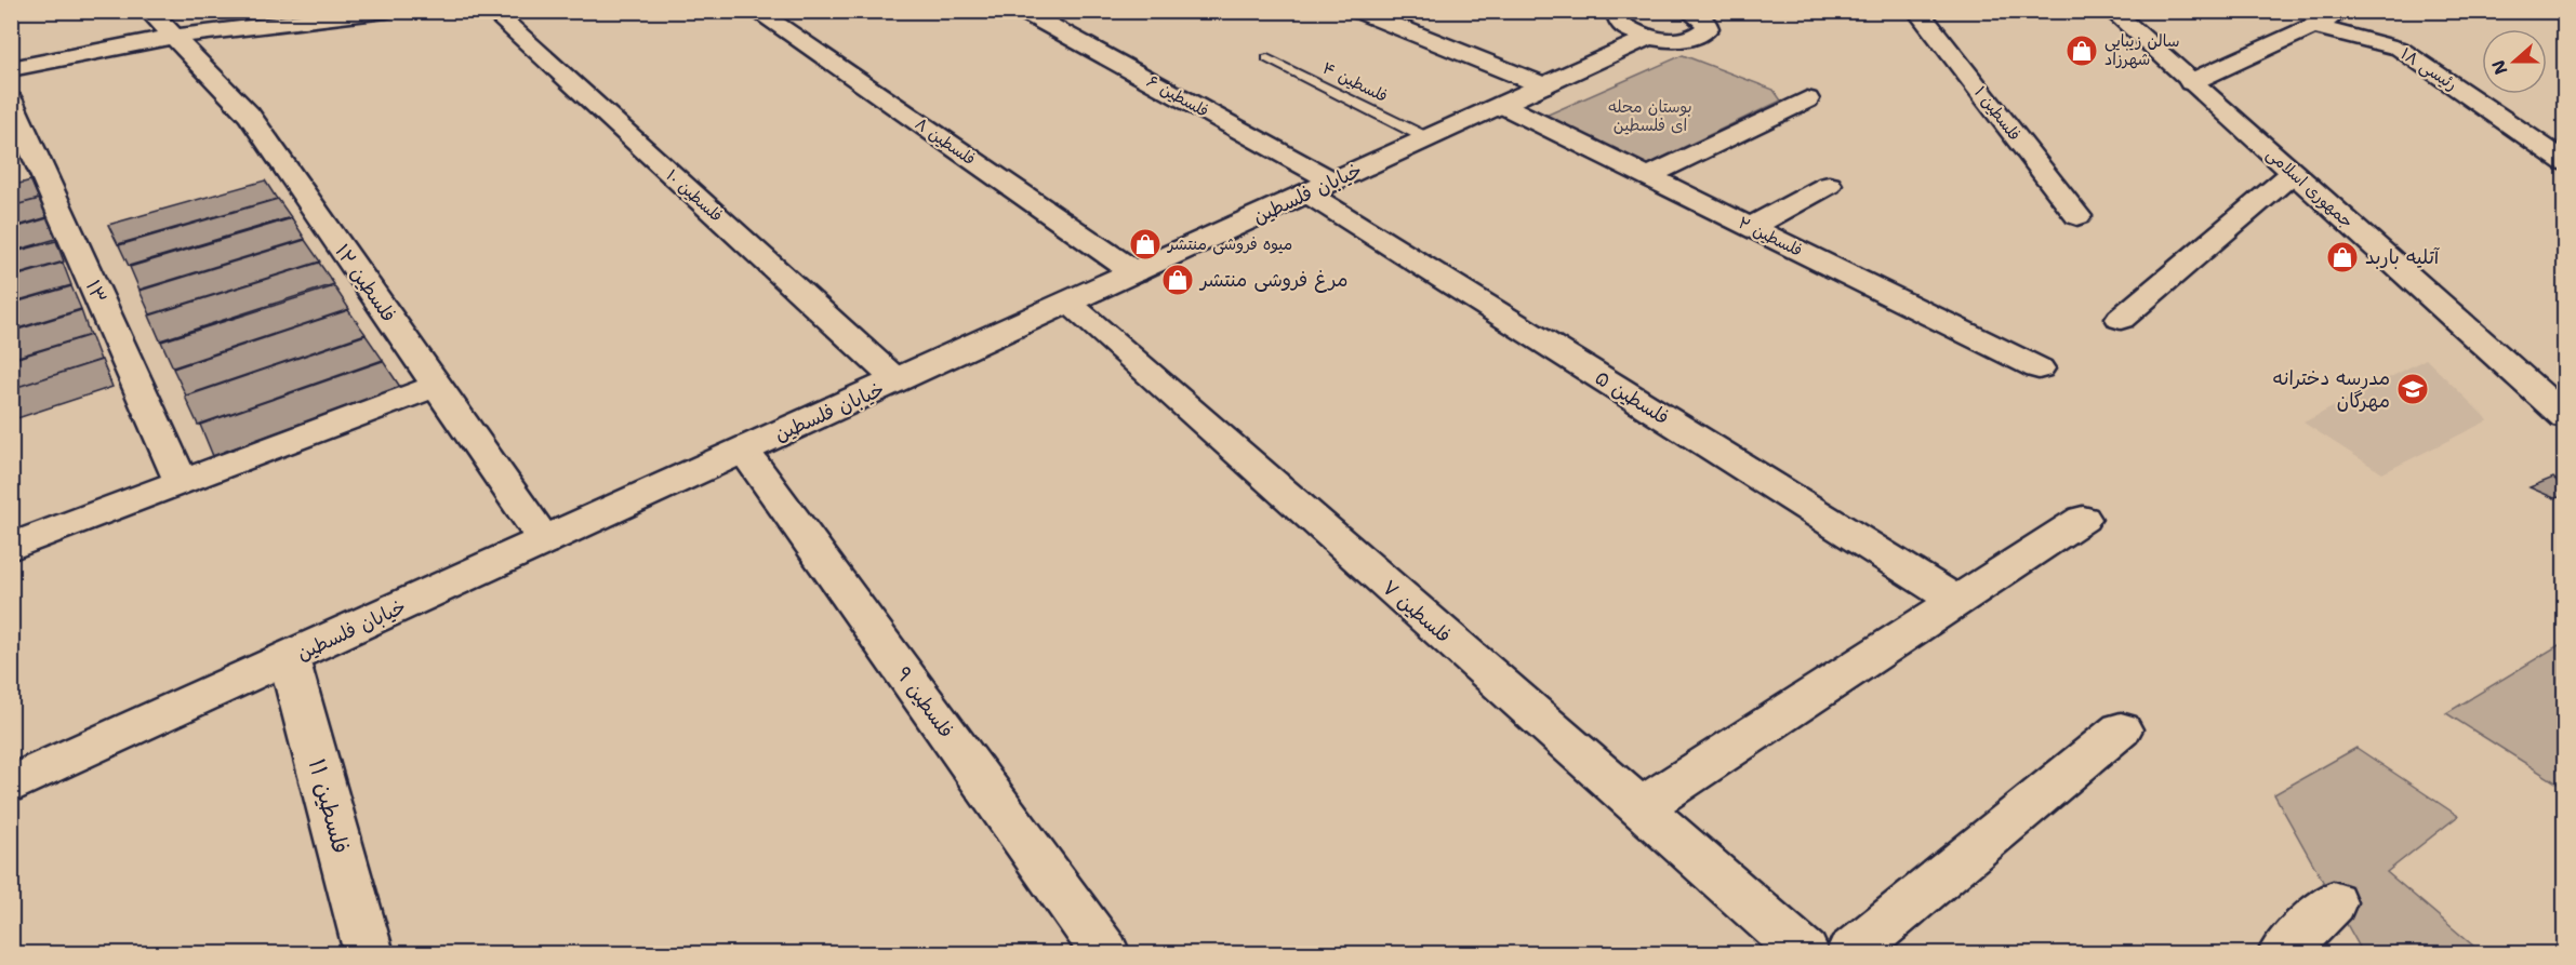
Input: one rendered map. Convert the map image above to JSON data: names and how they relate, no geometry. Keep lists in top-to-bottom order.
{
  "streets": {
    "street": [
      "رئیسی ۱۸",
      "فلسطین ۶",
      "فلسطین ۱",
      "فلسطین ۸",
      "جمهوری اسلامی",
      "خیابان فلسطین",
      "فلسطین ۱۰",
      "فلسطین ۲",
      "فلسطین ۱۲",
      "۱۳",
      "فلسطین ۵",
      "فلسطین ۷",
      "فلسطین ۹",
      "فلسطین ۱۱"
    ],
    "lane": ["فلسطین ۴"]
  },
  "crossings": [
    ["فلسطین ۴", "خیابان فلسطین"],
    ["فلسطین ۶", "خیابان فلسطین"],
    ["فلسطین ۶", "فلسطین ۵"],
    ["فلسطین ۸", "خیابان فلسطین"],
    ["خیابان فلسطین", "فلسطین ۱۰"],
    ["خیابان فلسطین", "فلسطین ۲"],
    ["خیابان فلسطین", "فلسطین ۱۲"],
    ["خیابان فلسطین", "فلسطین ۵"],
    ["خیابان فلسطین", "فلسطین ۷"],
    ["خیابان فلسطین", "فلسطین ۹"],
    ["خیابان فلسطین", "فلسطین ۱۱"]
  ],
  "parks": ["بوستان محله ای فلسطین"],
  "places": {
    "shop": [
      "سالن زیبایی شهرزاد",
      "میوه فروشی منتشر",
      "آتلیه باربد",
      "مرغ فروشی منتشر"
    ],
    "school or university": ["مدرسه دخترانه مهرگان"]
  },
  "north": "left"
}
